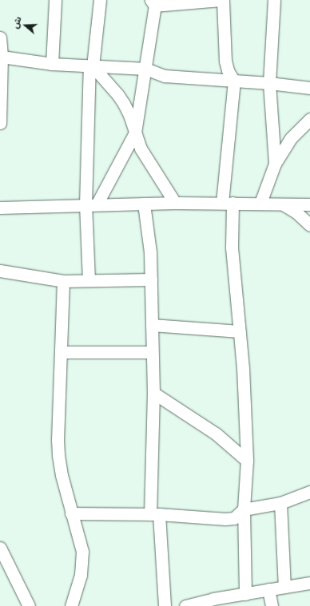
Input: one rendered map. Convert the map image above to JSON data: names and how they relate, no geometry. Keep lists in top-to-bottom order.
{
  "north": "left"
}
